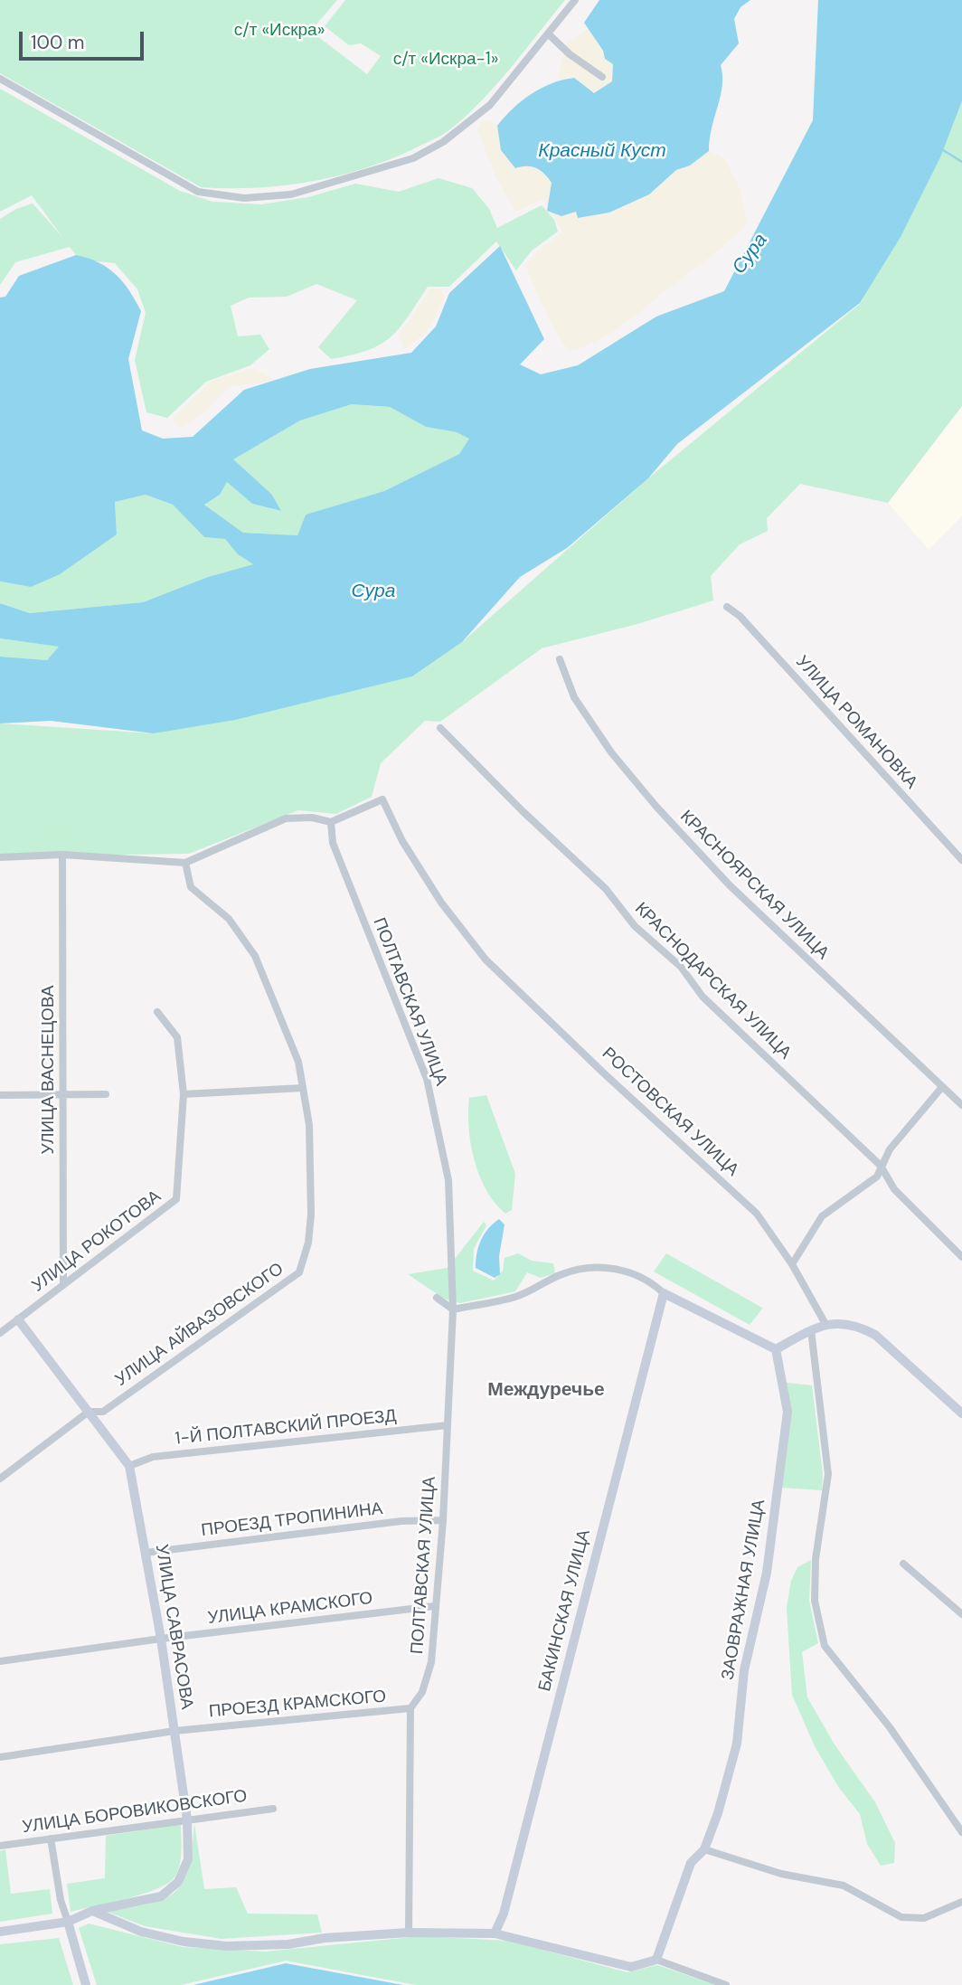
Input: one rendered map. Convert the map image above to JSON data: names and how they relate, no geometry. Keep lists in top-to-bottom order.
{
  "streets": {
    "street": [
      "УЛИЦА РОМАНОВКА",
      "КРАСНОЯРСКАЯ УЛИЦА",
      "КРАСНОДАРСКАЯ УЛИЦА",
      "ПОЛТАВСКАЯ УЛИЦА",
      "УЛИЦА ВАСНЕЦОВА",
      "РОСТОВСКАЯ УЛИЦА",
      "УЛИЦА РОКОТОВА",
      "УЛИЦА АЙВАЗОВСКОГО",
      "1-Й ПОЛТАВСКИЙ ПРОЕЗД",
      "ПРОЕЗД ТРОПИНИНА",
      "ЗАОВРАЖНАЯ УЛИЦА",
      "УЛИЦА КРАМСКОГО",
      "БАКИНСКАЯ УЛИЦА",
      "УЛИЦА САВРАСОВА",
      "ПРОЕЗД КРАМСКОГО",
      "УЛИЦА БОРОВИКОВСКОГО"
    ]
  },
  "crossings": [
    ["ПОЛТАВСКАЯ УЛИЦА", "РОСТОВСКАЯ УЛИЦА"],
    ["ПОЛТАВСКАЯ УЛИЦА", "1-Й ПОЛТАВСКИЙ ПРОЕЗД"],
    ["ПОЛТАВСКАЯ УЛИЦА", "ПРОЕЗД ТРОПИНИНА"],
    ["ПОЛТАВСКАЯ УЛИЦА", "УЛИЦА КРАМСКОГО"],
    ["ПОЛТАВСКАЯ УЛИЦА", "ПРОЕЗД КРАМСКОГО"],
    ["УЛИЦА ВАСНЕЦОВА", "УЛИЦА РОКОТОВА"],
    ["УЛИЦА РОКОТОВА", "УЛИЦА САВРАСОВА"],
    ["УЛИЦА АЙВАЗОВСКОГО", "УЛИЦА САВРАСОВА"],
    ["1-Й ПОЛТАВСКИЙ ПРОЕЗД", "УЛИЦА САВРАСОВА"],
    ["ПРОЕЗД ТРОПИНИНА", "УЛИЦА САВРАСОВА"],
    ["УЛИЦА КРАМСКОГО", "УЛИЦА САВРАСОВА"],
    ["УЛИЦА САВРАСОВА", "ПРОЕЗД КРАМСКОГО"],
    ["УЛИЦА САВРАСОВА", "УЛИЦА БОРОВИКОВСКОГО"]
  ],
  "districts": ["Междуречье"],
  "water": ["Красный Куст", "Сура"],
  "parks": ["с/т «Искра»", "с/т «Искра-1»"],
  "scale_bar": "100 m"
}
